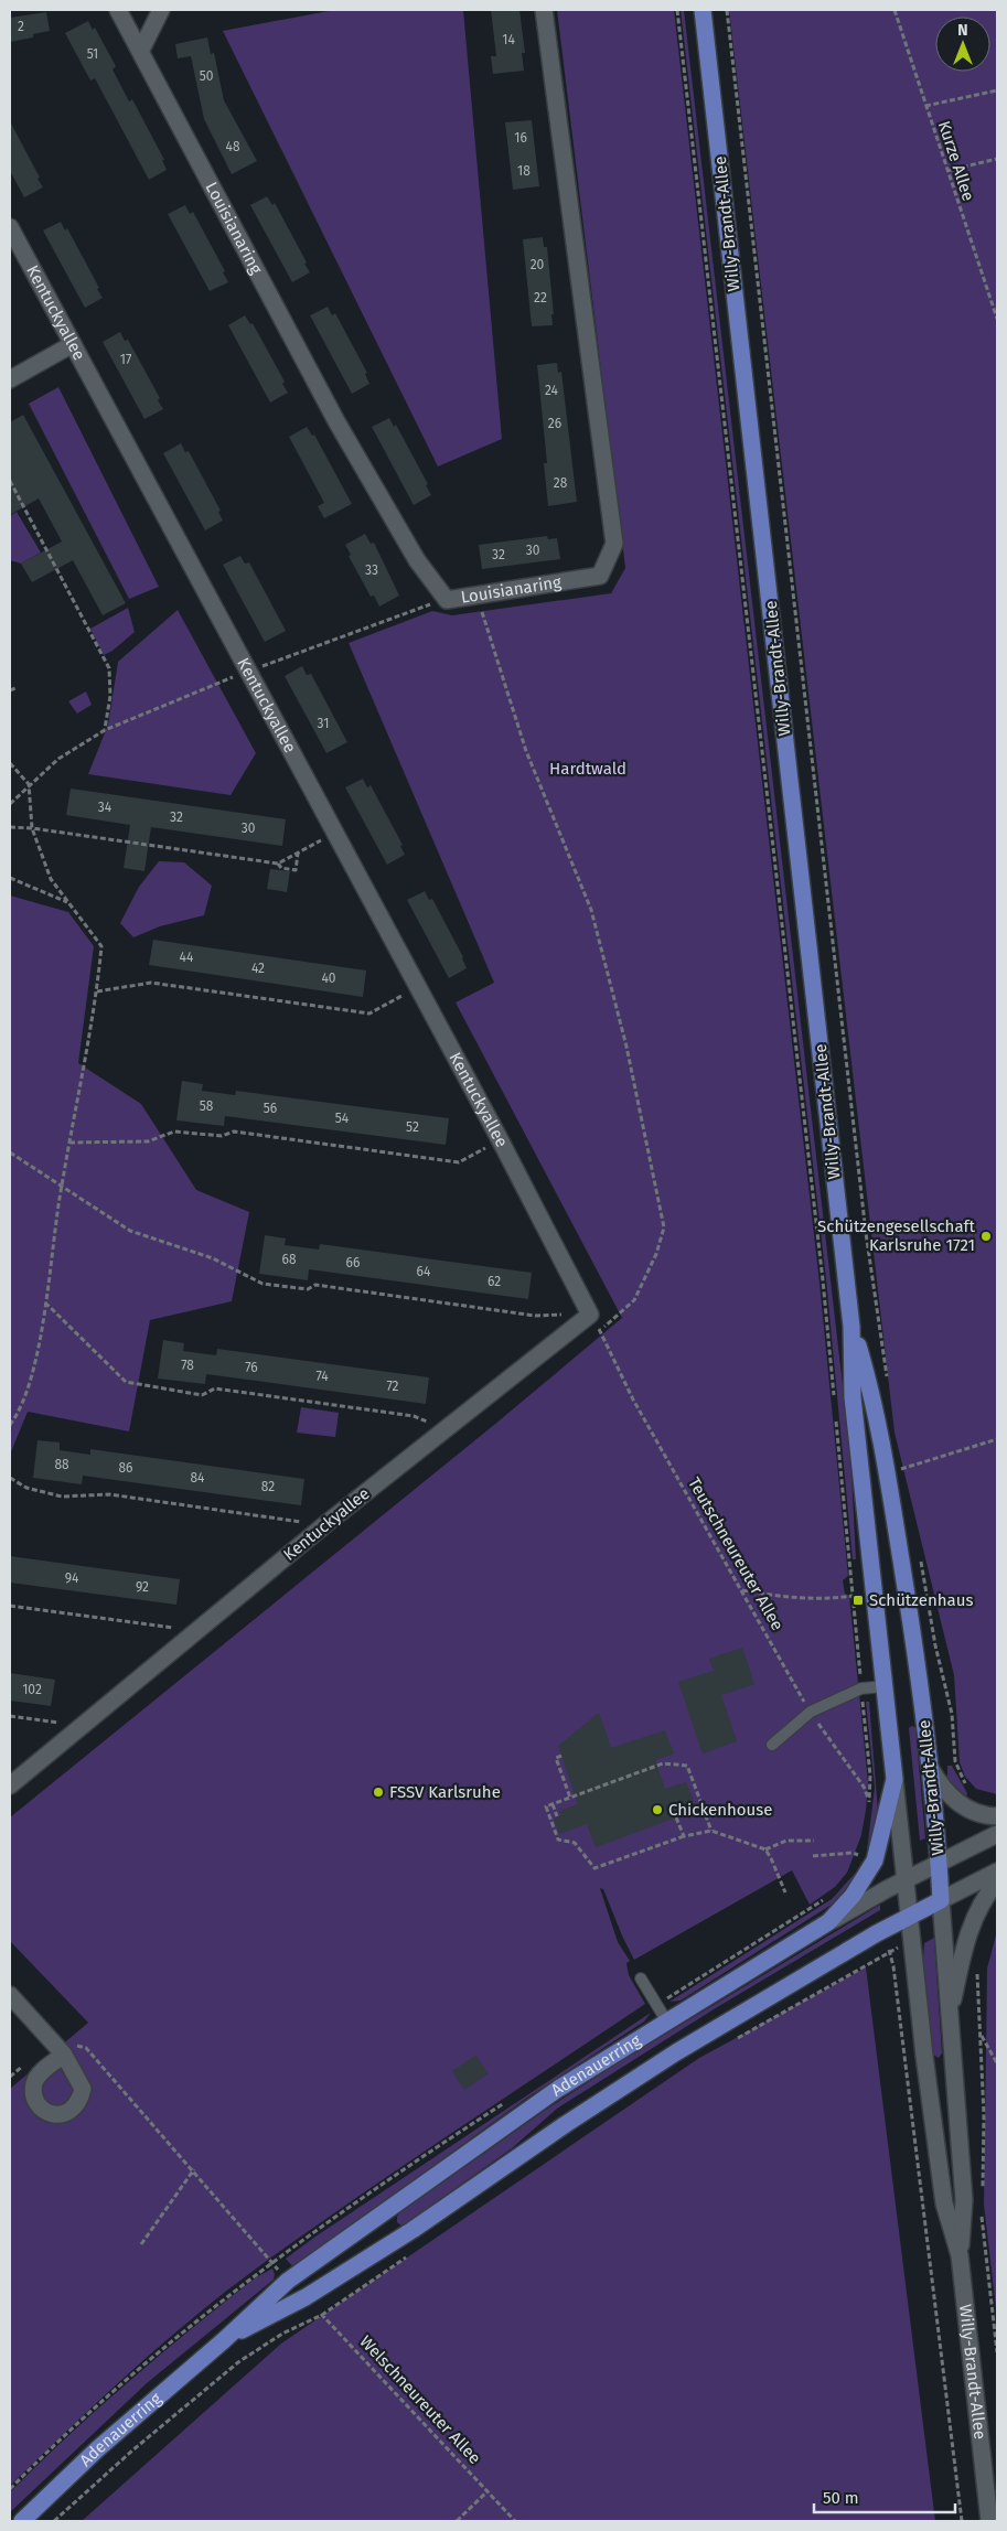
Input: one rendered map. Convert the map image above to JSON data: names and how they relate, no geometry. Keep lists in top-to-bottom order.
{
  "streets": {
    "main road": ["Willy-Brandt-Allee", "Adenauerring"],
    "street": ["Louisianaring", "Kentuckyallee"],
    "path": ["Kurze Allee", "Teutschneureuter Allee", "Welschneureuter Allee"]
  },
  "crossings": [
    ["Willy-Brandt-Allee", "Adenauerring"],
    ["Kentuckyallee", "Teutschneureuter Allee"],
    ["Adenauerring", "Welschneureuter Allee"]
  ],
  "parks": ["Hardtwald"],
  "places": {
    "other": ["Schützengesellschaft Karlsruhe 1721", "FSSV Karlsruhe", "Chickenhouse"],
    "transit": ["Schützenhaus"]
  },
  "house_numbers": [
    "2",
    "14",
    "51",
    "50",
    "16",
    "48",
    "18",
    "20",
    "22",
    "17",
    "24",
    "26",
    "28",
    "30",
    "32",
    "33",
    "31",
    "34",
    "32",
    "30",
    "44",
    "42",
    "40",
    "58",
    "56",
    "54",
    "52",
    "68",
    "66",
    "64",
    "62",
    "78",
    "76",
    "74",
    "72",
    "88",
    "86",
    "84",
    "82",
    "94",
    "92",
    "102"
  ],
  "scale_bar": "50 m",
  "north": "top"
}
